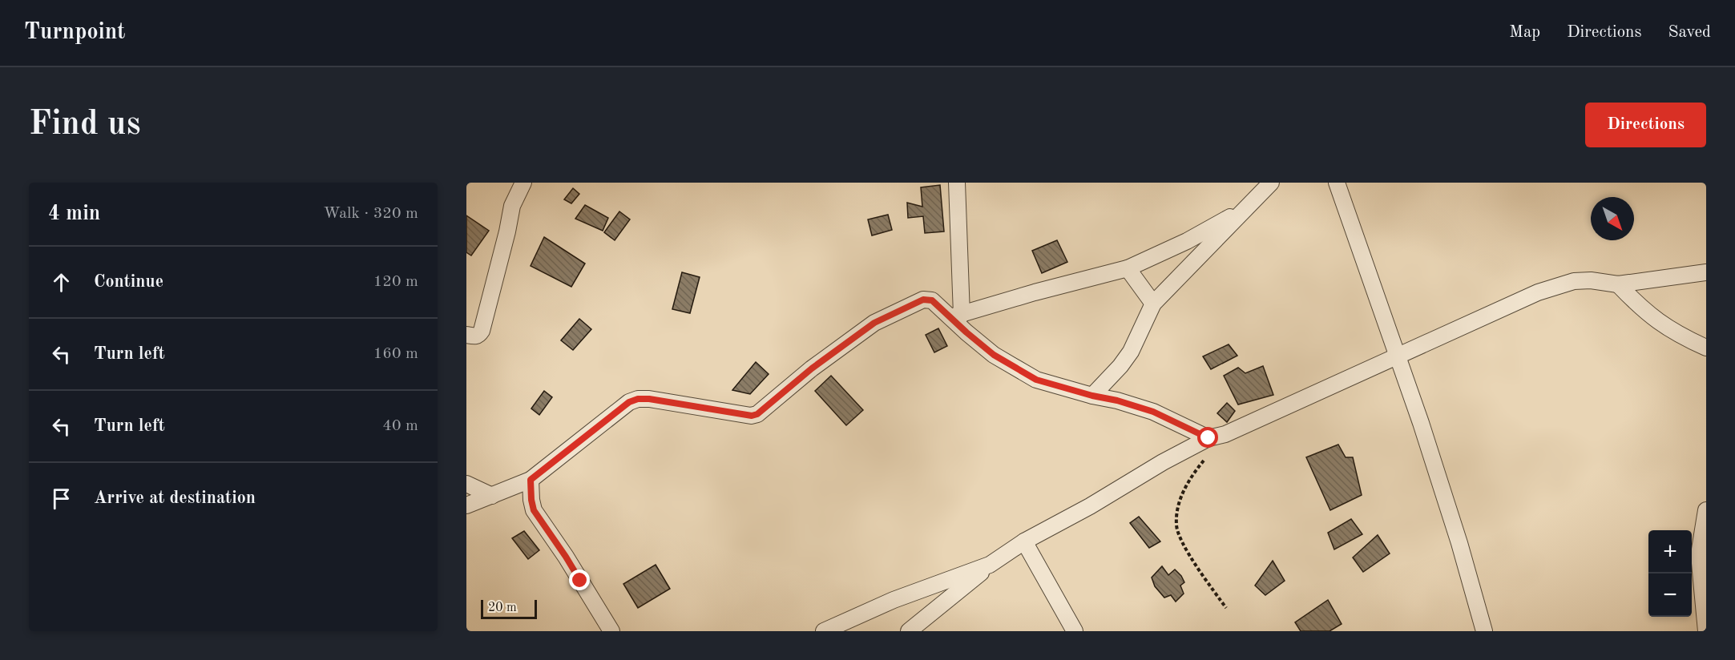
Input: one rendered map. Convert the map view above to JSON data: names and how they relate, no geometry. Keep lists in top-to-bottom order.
{
  "scale_bar": "20 m",
  "north": "bottom right",
  "page": {
    "header": "Turnpoint",
    "nav": ["Map", "Directions", "Saved"],
    "buttons": "Directions",
    "title": "Find us",
    "heading": ["4 min", "Walk · 320 m"],
    "list": [
      ["Continue", "120 m"],
      ["Turn left", "160 m"],
      ["Turn left", "40 m"],
      "Arrive at destination"
    ],
    "map_buttons": ["+", "−"],
    "scale": "20 m"
  }
}
